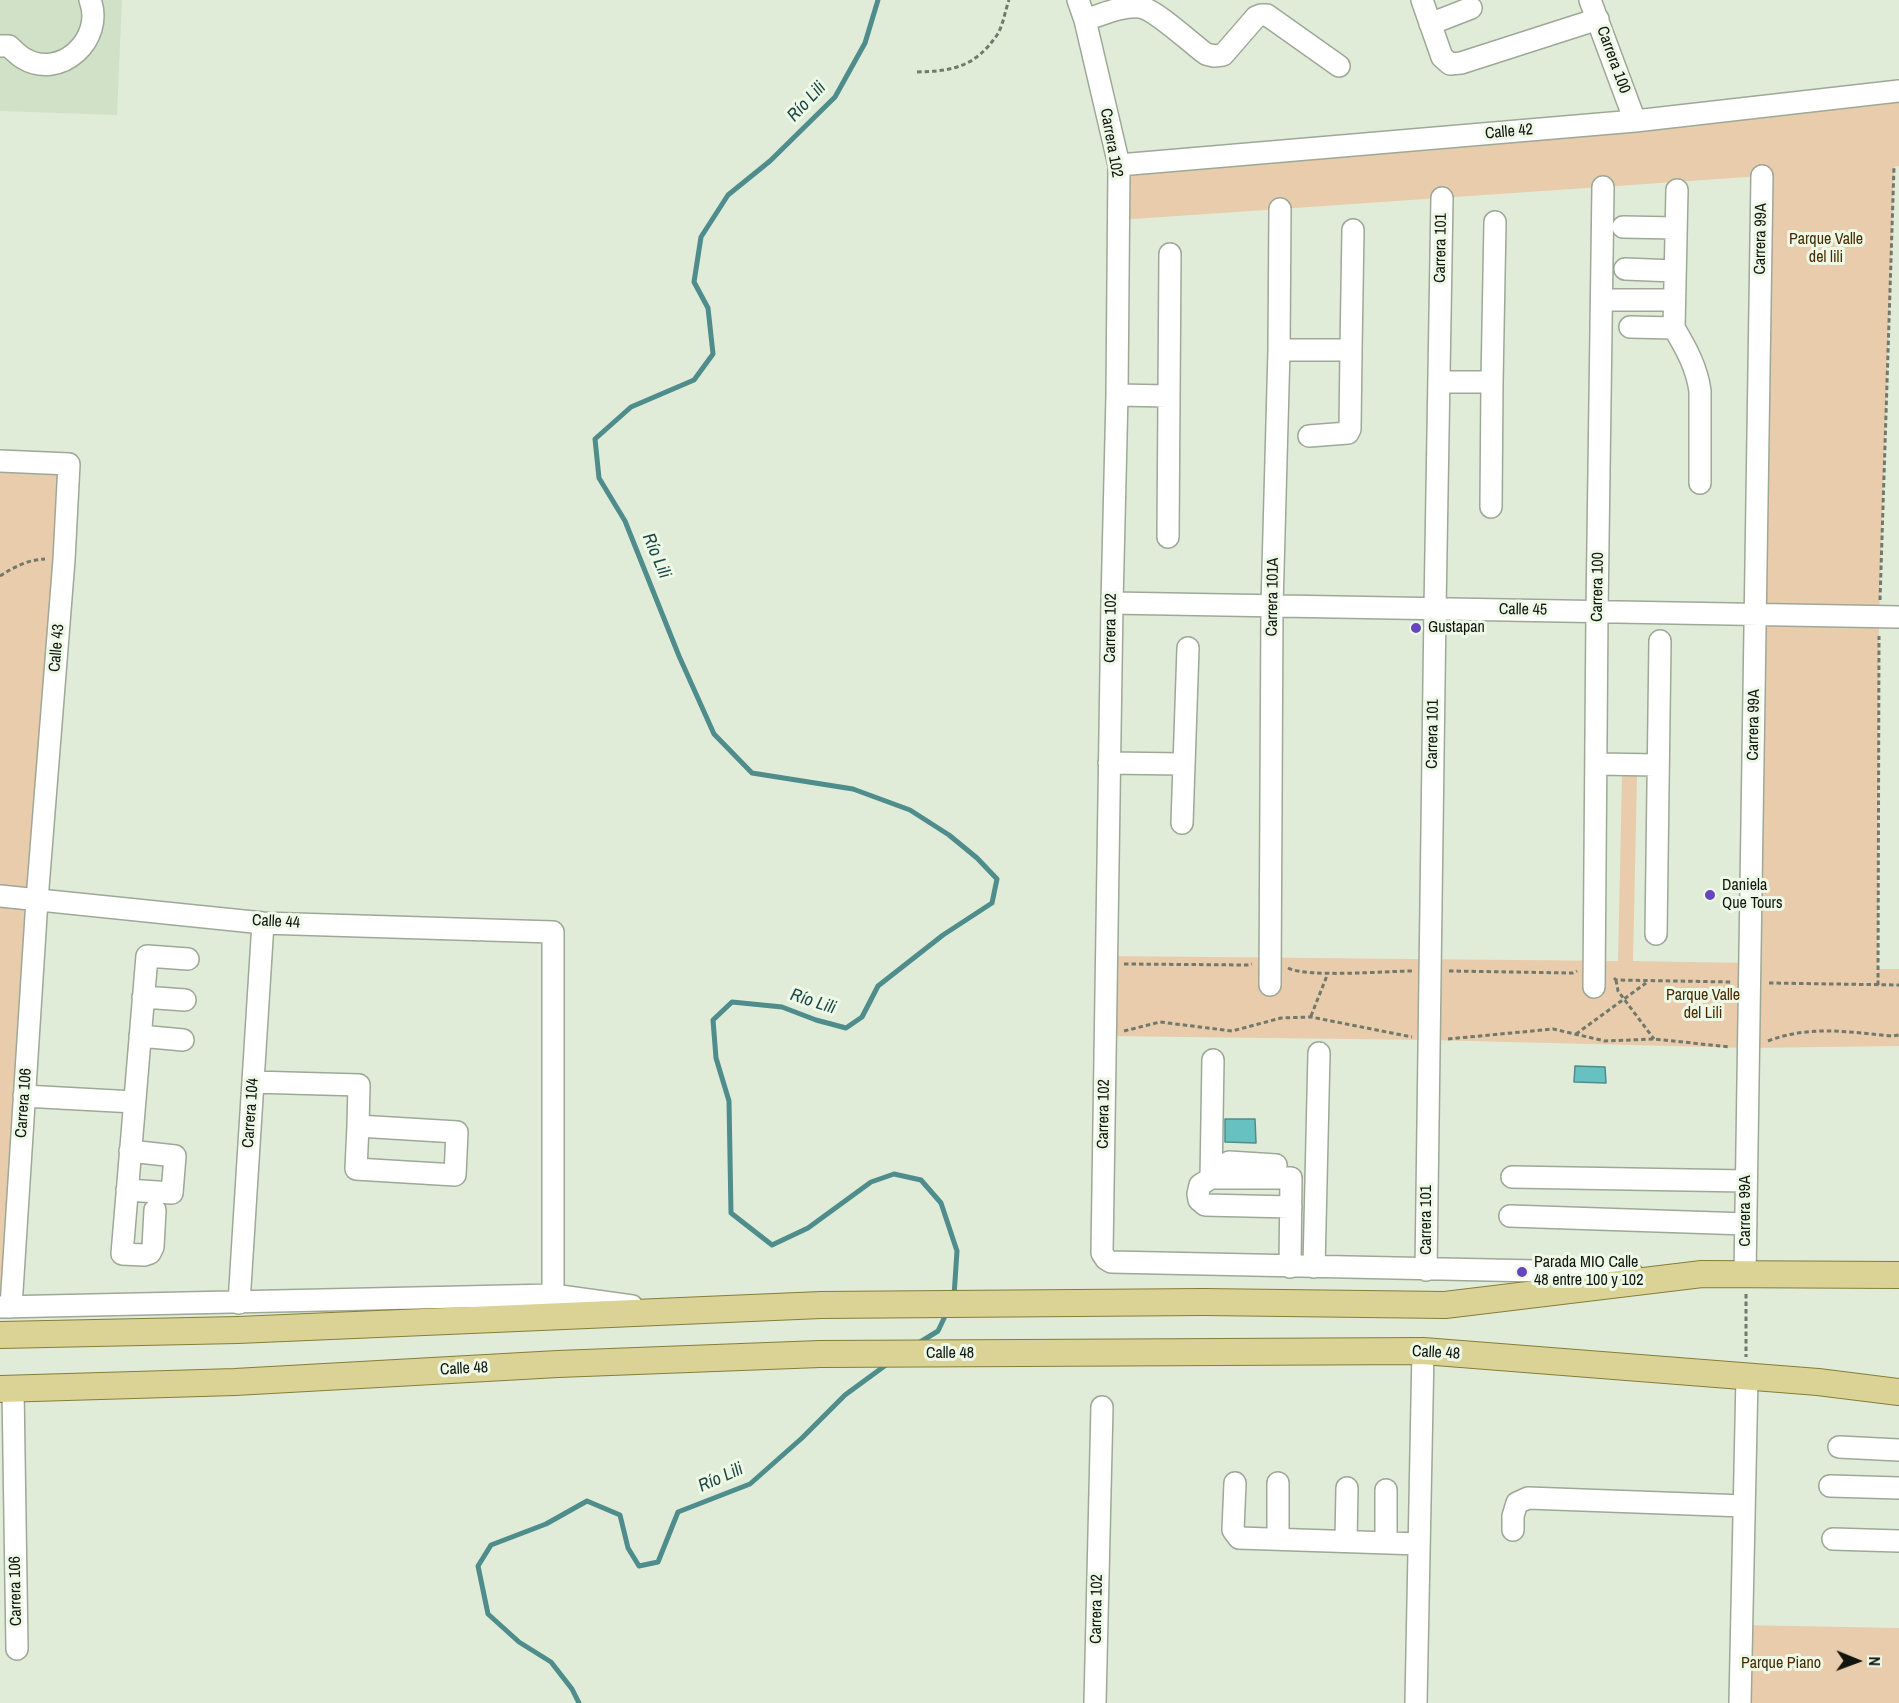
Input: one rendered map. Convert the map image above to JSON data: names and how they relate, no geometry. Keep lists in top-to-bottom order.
{
  "streets": {
    "main road": ["Calle 48"],
    "street": [
      "Carrera 100",
      "Calle 42",
      "Carrera 102",
      "Carrera 99A",
      "Carrera 101",
      "Carrera 101A",
      "Calle 45",
      "Calle 43",
      "Calle 44",
      "Carrera 106",
      "Carrera 104"
    ]
  },
  "crossings": [
    ["Carrera 100", "Calle 42"],
    ["Carrera 100", "Calle 45"],
    ["Calle 42", "Carrera 102"],
    ["Carrera 102", "Calle 45"],
    ["Carrera 99A", "Calle 45"],
    ["Carrera 101", "Calle 45"],
    ["Carrera 101A", "Calle 45"],
    ["Calle 43", "Calle 44"],
    ["Calle 43", "Carrera 106"],
    ["Calle 44", "Carrera 106"],
    ["Calle 44", "Carrera 104"],
    ["Carrera 106", "Calle 48"]
  ],
  "water": ["Río Lili"],
  "parks": ["Parque Valle del lili", "Parque Valle del Lili", "Parque Piano"],
  "places": ["Gustapan", "Daniela Que Tours", "Parada MIO Calle 48 entre 100 y 102"],
  "north": "right"
}
